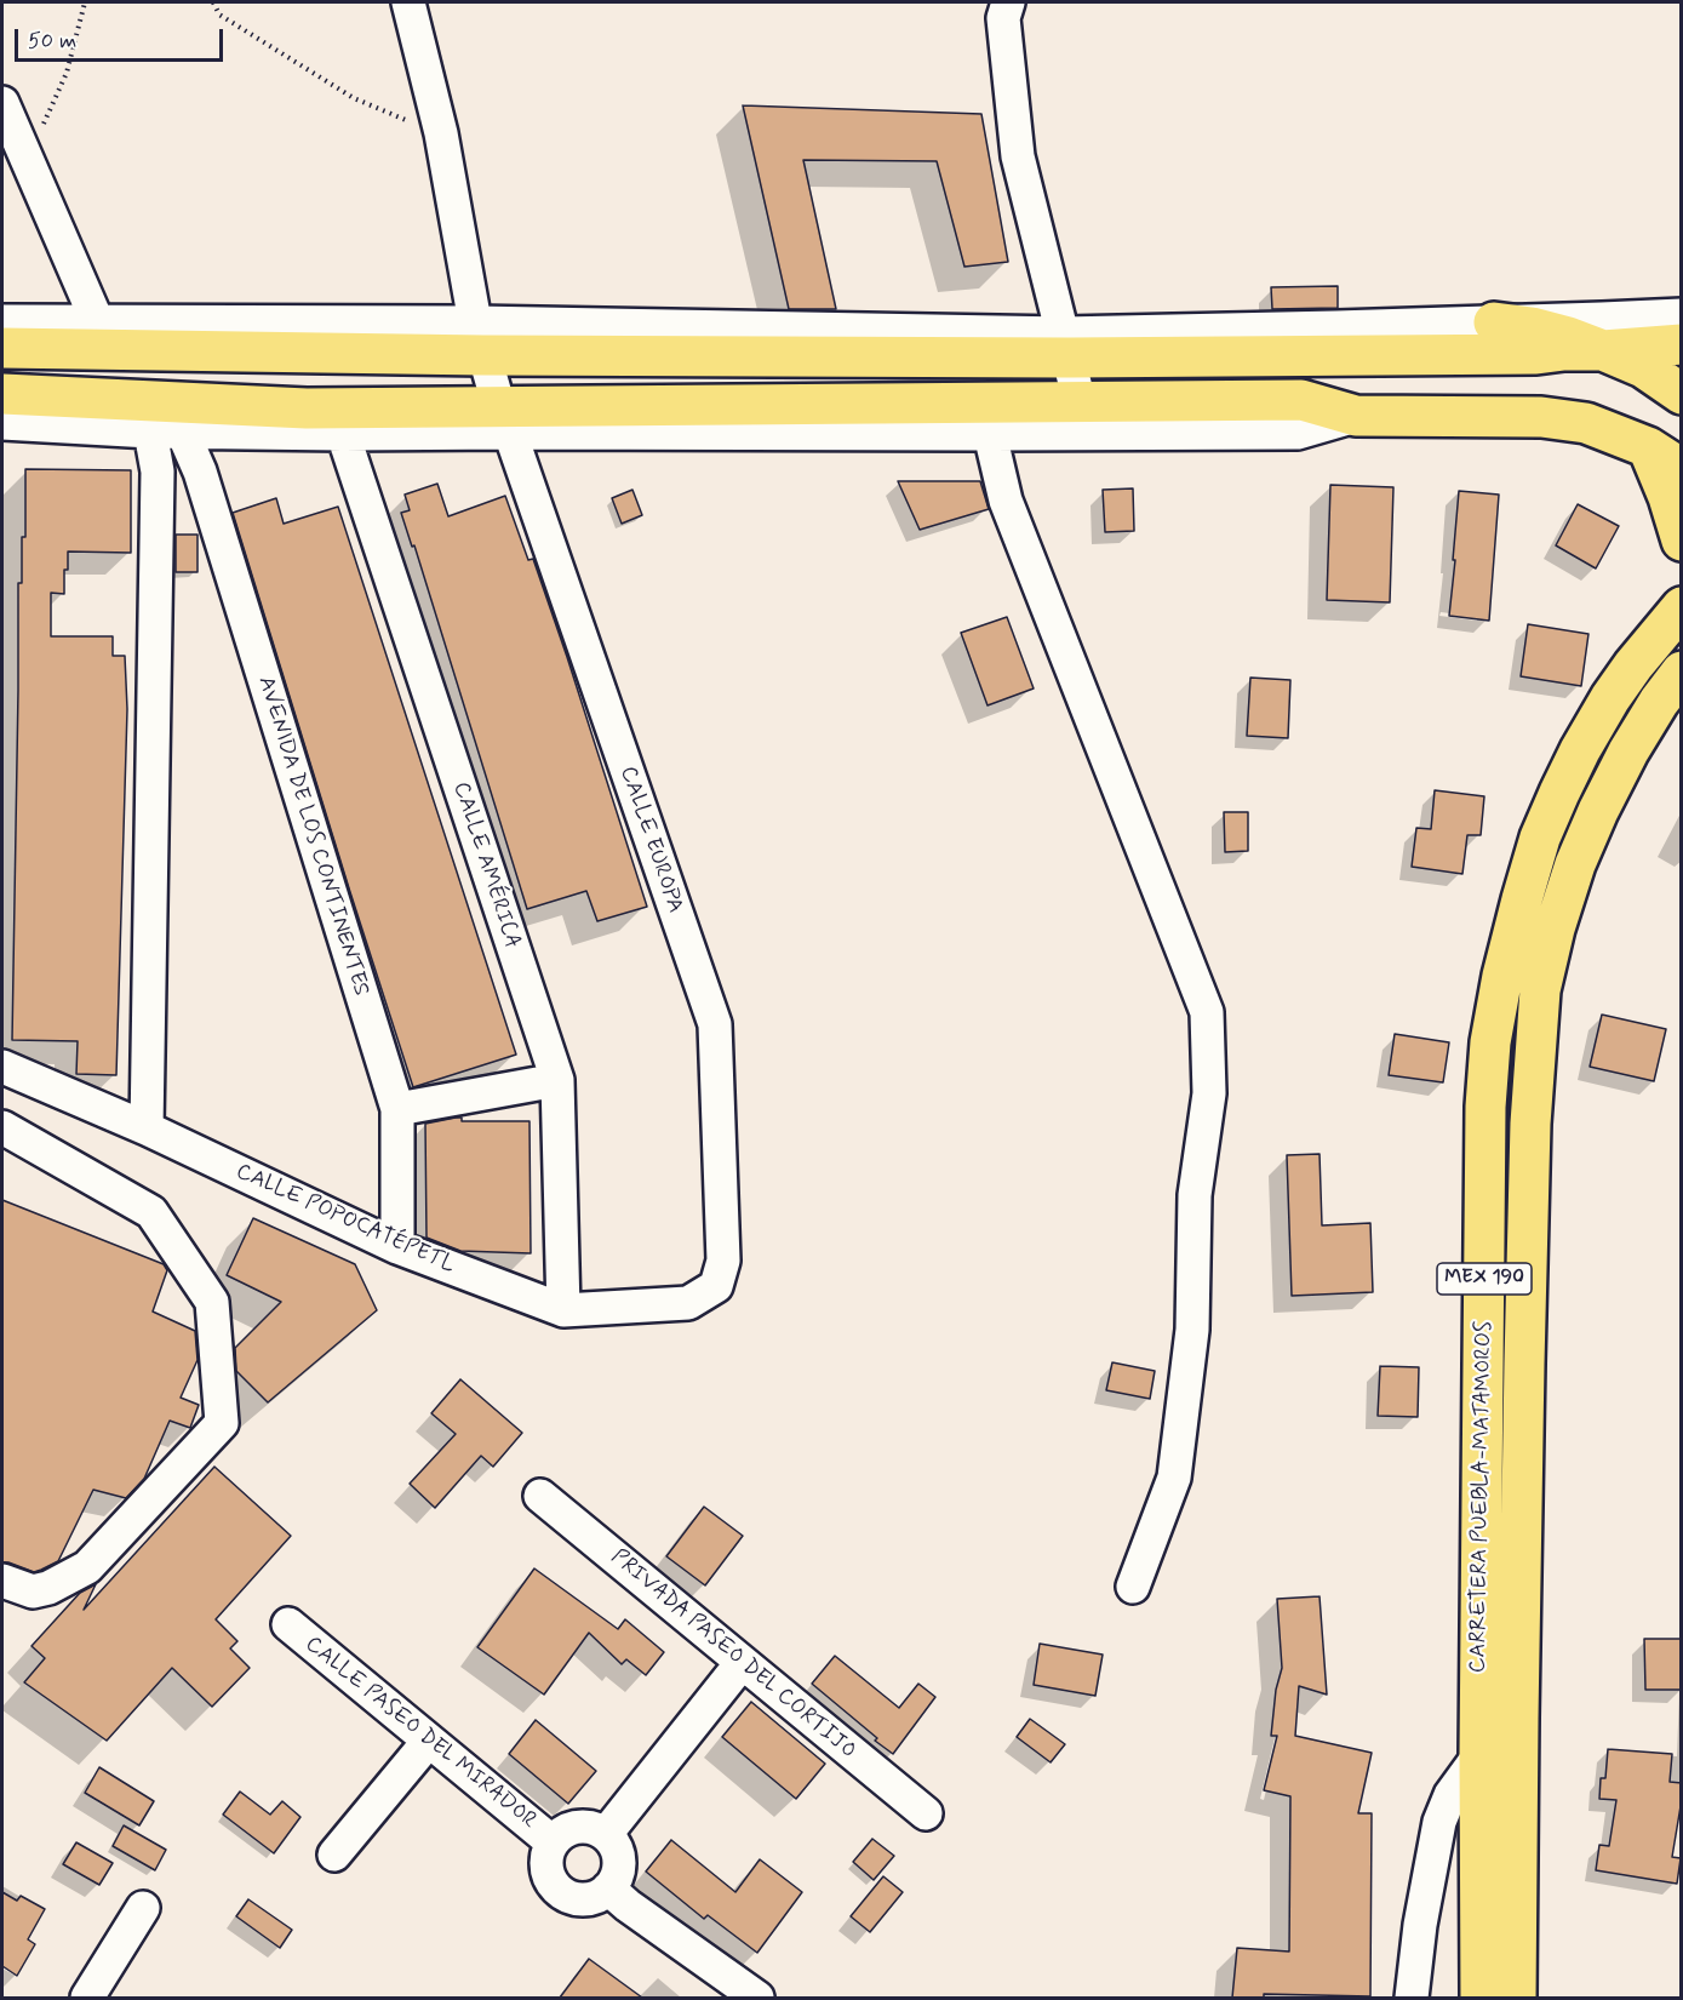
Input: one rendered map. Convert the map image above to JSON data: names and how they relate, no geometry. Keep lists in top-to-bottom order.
{
  "streets": {
    "main road": ["MEX 190", "CARRETERA PUEBLA-MATAMOROS"],
    "street": [
      "AVENIDA DE LOS CONTINENTES",
      "CALLE EUROPA",
      "CALLE AMÉRICA",
      "CALLE POPOCATÉPETL",
      "PRIVADA PASEO DEL CORTIJO",
      "CALLE PASEO DEL MIRADOR"
    ]
  },
  "crossings": [
    ["AVENIDA DE LOS CONTINENTES", "CALLE POPOCATÉPETL"],
    ["CALLE EUROPA", "CALLE POPOCATÉPETL"],
    ["CALLE AMÉRICA", "CALLE POPOCATÉPETL"]
  ],
  "scale_bar": "50 m"
}
